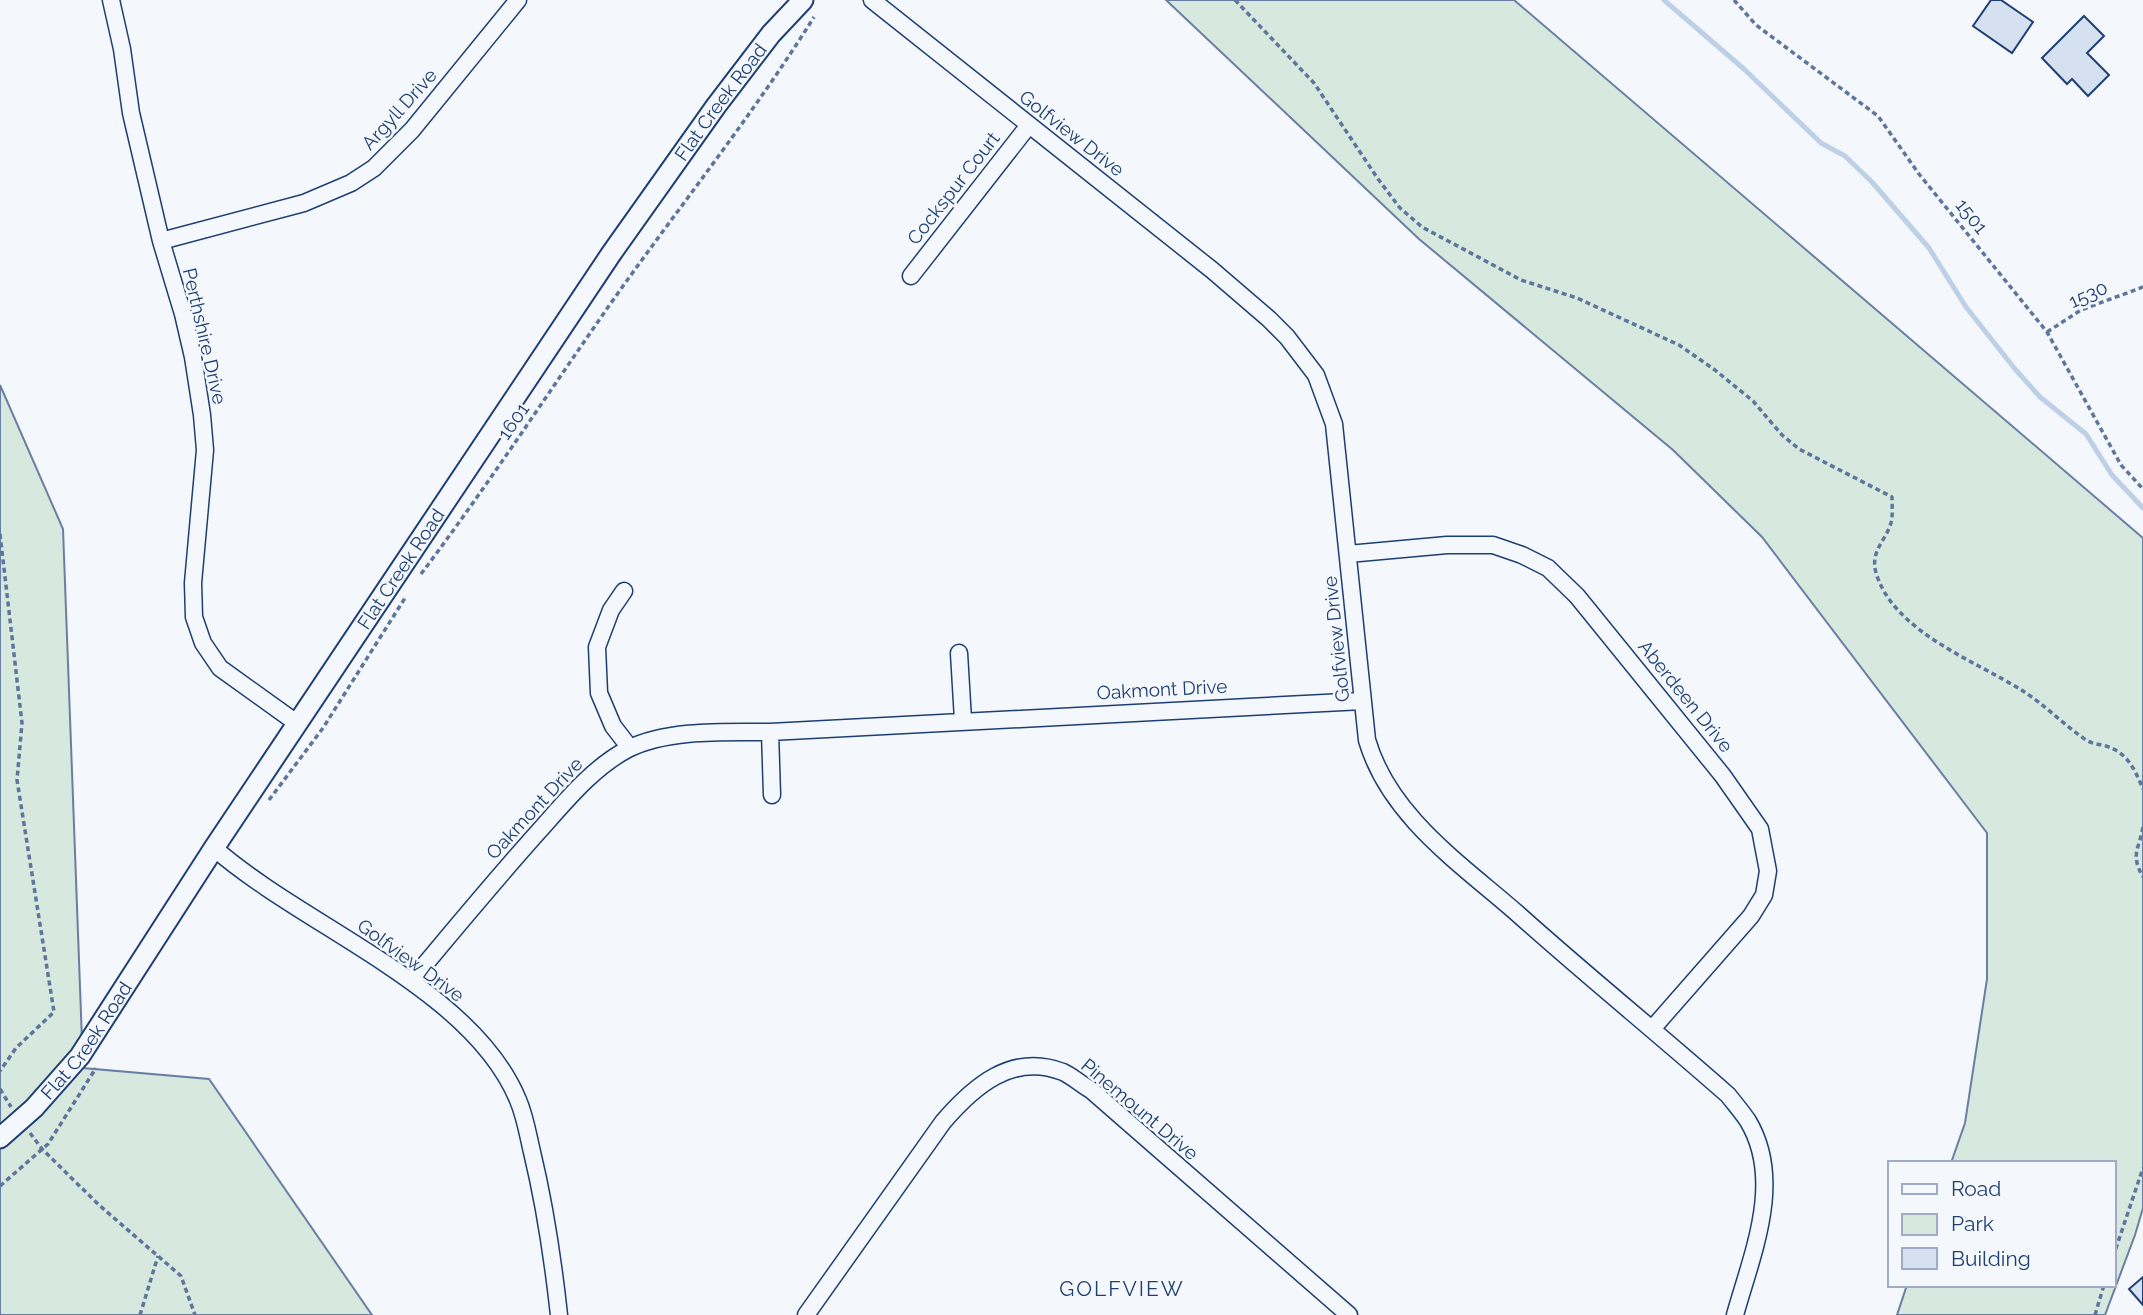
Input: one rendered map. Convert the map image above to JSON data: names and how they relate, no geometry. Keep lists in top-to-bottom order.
{
  "streets": {
    "street": [
      "Flat Creek Road",
      "Argyll Drive",
      "Golfview Drive",
      "Cockspur Court",
      "Perthshire Drive",
      "Oakmont Drive",
      "Aberdeen Drive",
      "Pinemount Drive"
    ],
    "path": ["1501", "1530", "1601"]
  },
  "crossings": [
    ["Flat Creek Road", "Golfview Drive"],
    ["Flat Creek Road", "Perthshire Drive"],
    ["Flat Creek Road", "1601"],
    ["Argyll Drive", "Perthshire Drive"],
    ["Golfview Drive", "Cockspur Court"],
    ["Golfview Drive", "Oakmont Drive"],
    ["Golfview Drive", "Aberdeen Drive"],
    ["1501", "1530"]
  ],
  "districts": ["GOLFVIEW"],
  "legend": ["Road", "Park", "Building"]
}
